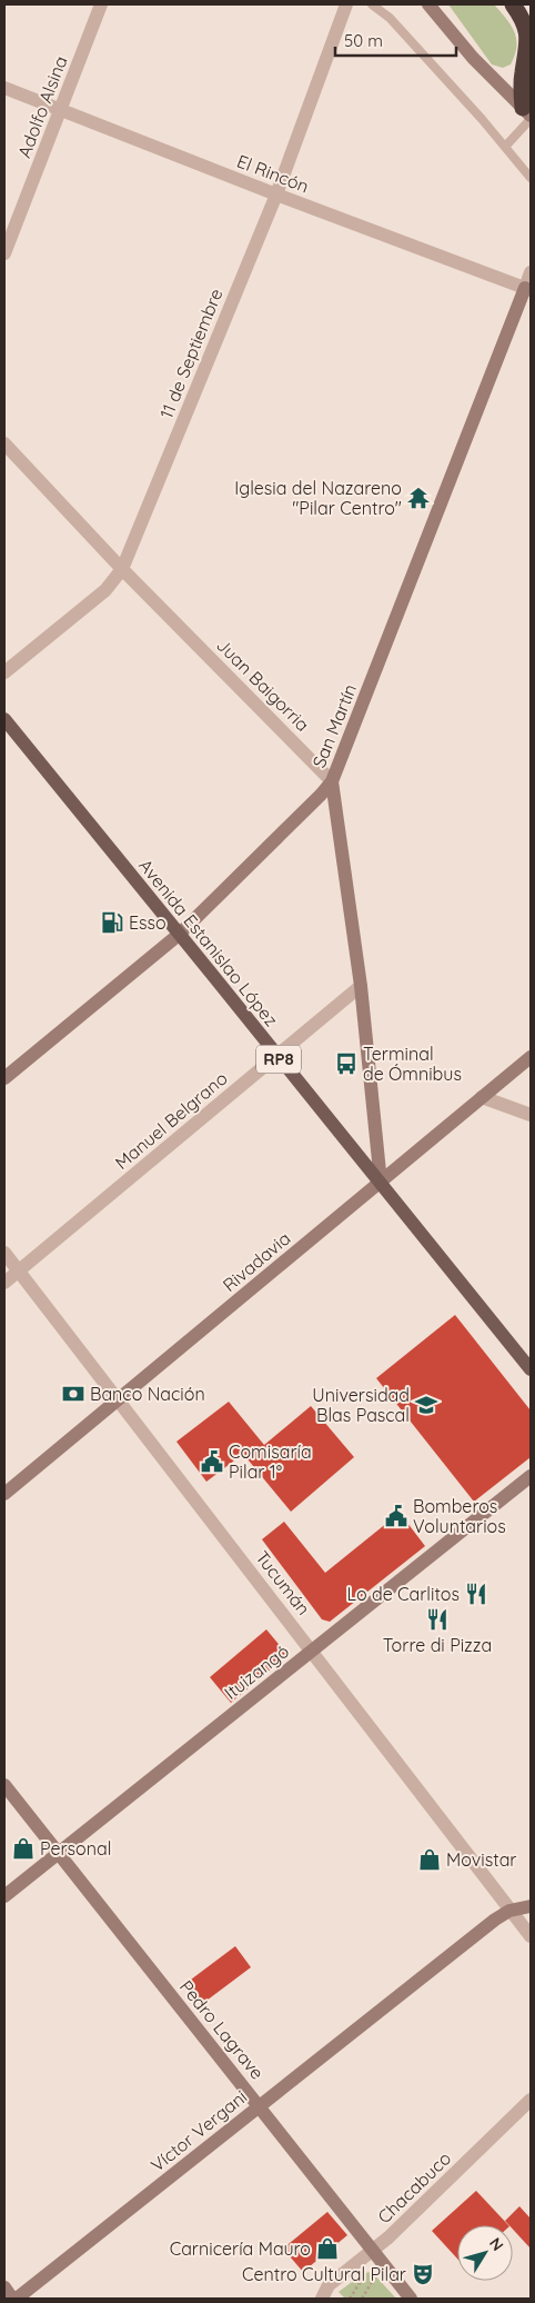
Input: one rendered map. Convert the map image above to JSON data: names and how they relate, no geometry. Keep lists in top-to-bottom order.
{
  "streets": {
    "main road": ["Avenida Estanislao López", "RP8"],
    "street": [
      "Adolfo Alsina",
      "El Rincón",
      "11 de Septiembre",
      "Juan Baigorria",
      "San Martín",
      "Manuel Belgrano",
      "Rivadavia",
      "Tucumán",
      "Ituizangó",
      "Pedro Lagrave",
      "Víctor Vergani",
      "Chacabuco"
    ]
  },
  "crossings": [
    ["Adolfo Alsina", "El Rincón"],
    ["El Rincón", "11 de Septiembre"],
    ["El Rincón", "San Martín"],
    ["11 de Septiembre", "Juan Baigorria"],
    ["Juan Baigorria", "San Martín"],
    ["San Martín", "Avenida Estanislao López"],
    ["Avenida Estanislao López", "Manuel Belgrano"],
    ["Avenida Estanislao López", "Rivadavia"],
    ["Manuel Belgrano", "Tucumán"],
    ["Rivadavia", "Tucumán"],
    ["Tucumán", "Ituizangó"],
    ["Tucumán", "Víctor Vergani"],
    ["Ituizangó", "Pedro Lagrave"],
    ["Pedro Lagrave", "Víctor Vergani"],
    ["Pedro Lagrave", "Chacabuco"]
  ],
  "places": {
    "temple": ["Iglesia del Nazareno \"Pilar Centro\""],
    "fuel station": ["Esso"],
    "bus stop": ["Terminal de Ómnibus"],
    "bank": ["Banco Nación"],
    "school or university": ["Universidad Blas Pascal"],
    "public building": ["Comisaría Pilar 1°", "Bomberos Voluntarios"],
    "restaurant": ["Lo de Carlitos", "Torre di Pizza"],
    "shop": ["Personal", "Movistar", "Carnicería Mauro"],
    "theatre": ["Centro Cultural Pilar"]
  },
  "scale_bar": "50 m",
  "north": "top right"
}
